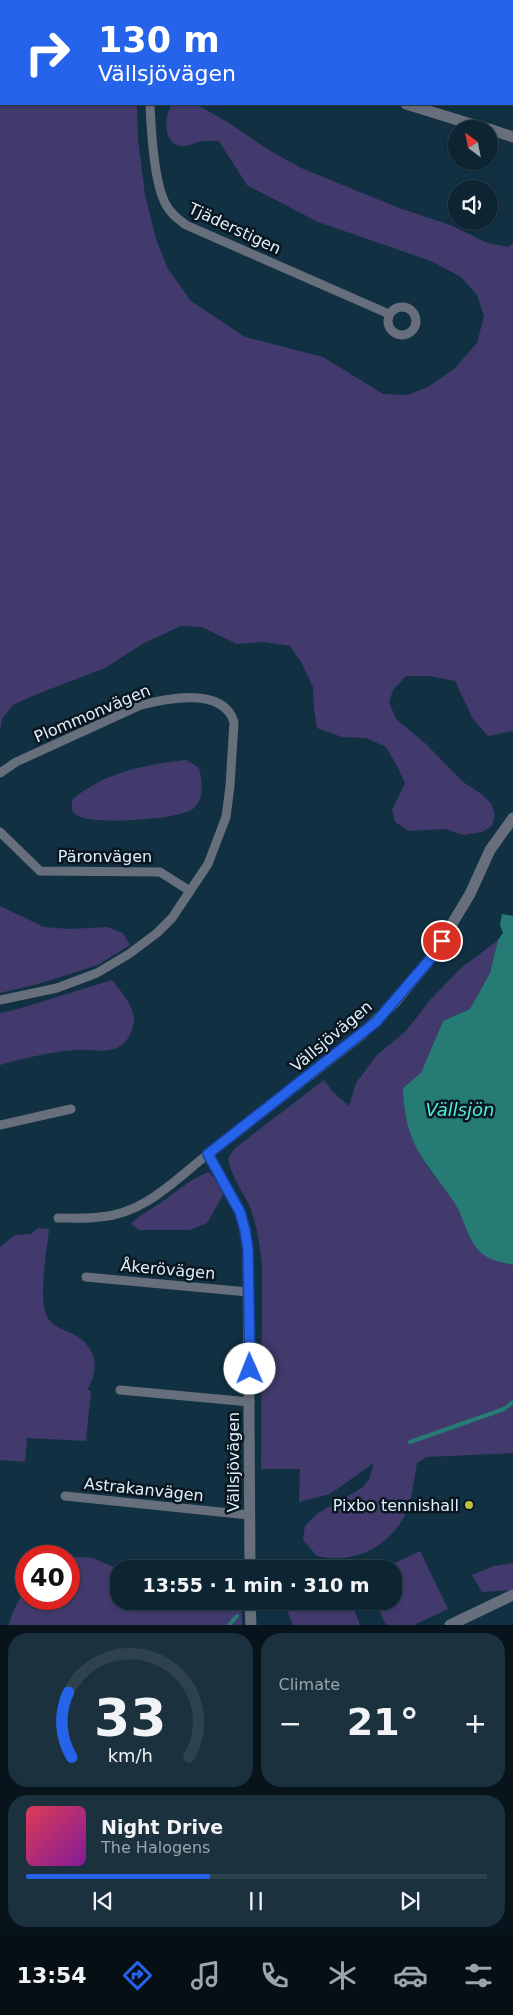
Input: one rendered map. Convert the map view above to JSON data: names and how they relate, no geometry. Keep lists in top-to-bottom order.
{
  "streets": {
    "street": [
      "Tjäderstigen",
      "Plommonvägen",
      "Päronvägen",
      "Vällsjövägen",
      "Åkerövägen",
      "Astrakanvägen"
    ]
  },
  "crossings": [
    ["Plommonvägen", "Päronvägen"],
    ["Vällsjövägen", "Åkerövägen"],
    ["Vällsjövägen", "Astrakanvägen"]
  ],
  "water": ["Vällsjön"],
  "places": ["Pixbo tennishall"],
  "north": "top left",
  "page": {
    "turn": ["130 m", "Vällsjövägen"],
    "limit": "40",
    "trip": "13:55 · 1 min · 310 m",
    "tile": "Climate",
    "heat": ["−", "21°", "+"],
    "song": ["Night Drive", "The Halogens"],
    "tabs": "13:54",
    "gauge": ["33", "km/h"]
  }
}
